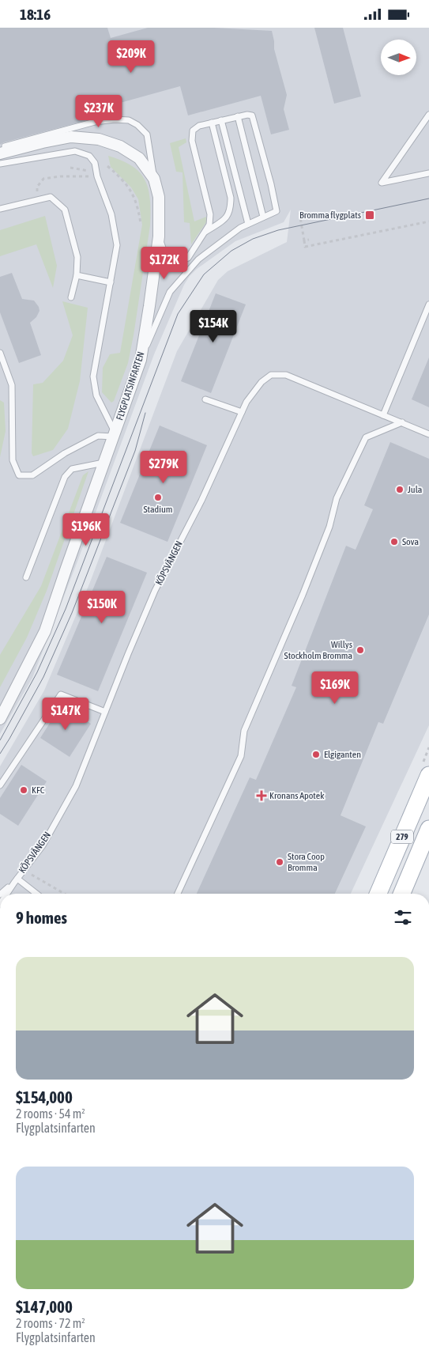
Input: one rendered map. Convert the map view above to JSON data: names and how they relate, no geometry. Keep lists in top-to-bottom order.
{
  "streets": {
    "main road": ["279"],
    "street": ["FLYGPLATSINFARTEN"],
    "lane": ["KÖPSVÄNGEN"]
  },
  "places": {
    "transit": ["Bromma flygplats"],
    "other": [
      "Jula",
      "Stadium",
      "Sova",
      "Willys Stockholm Bromma",
      "Elgiganten",
      "KFC",
      "Stora Coop Bromma"
    ],
    "health": ["Kronans Apotek"]
  },
  "north": "right",
  "page": {
    "status": "18:16",
    "price": [
      "$209K",
      "$237K",
      "$172K",
      "$154K",
      "$279K",
      "$196K",
      "$150K",
      "$169K",
      "$147K"
    ],
    "heading": "9 homes",
    "list": [
      {
        "name": "$154,000",
        "note": "2 rooms · 54 m² · Flygplatsinfarten"
      },
      {
        "name": "$147,000",
        "note": "2 rooms · 72 m² · Flygplatsinfarten"
      }
    ]
  }
}
